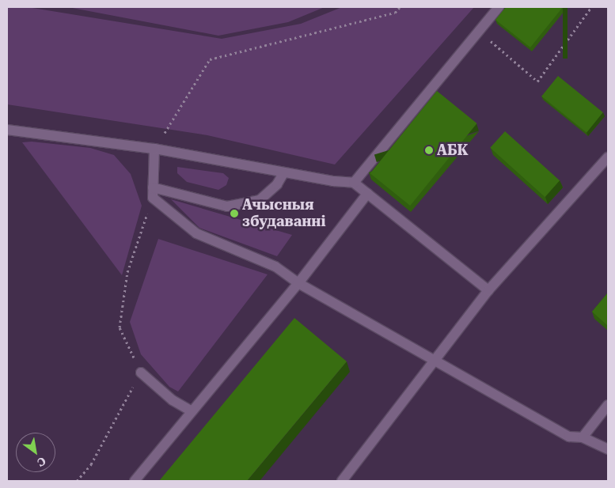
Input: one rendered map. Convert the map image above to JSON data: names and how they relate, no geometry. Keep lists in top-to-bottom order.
{
  "places": ["АБК", "Ачысныя збудаванні"],
  "north": "bottom right"
}
